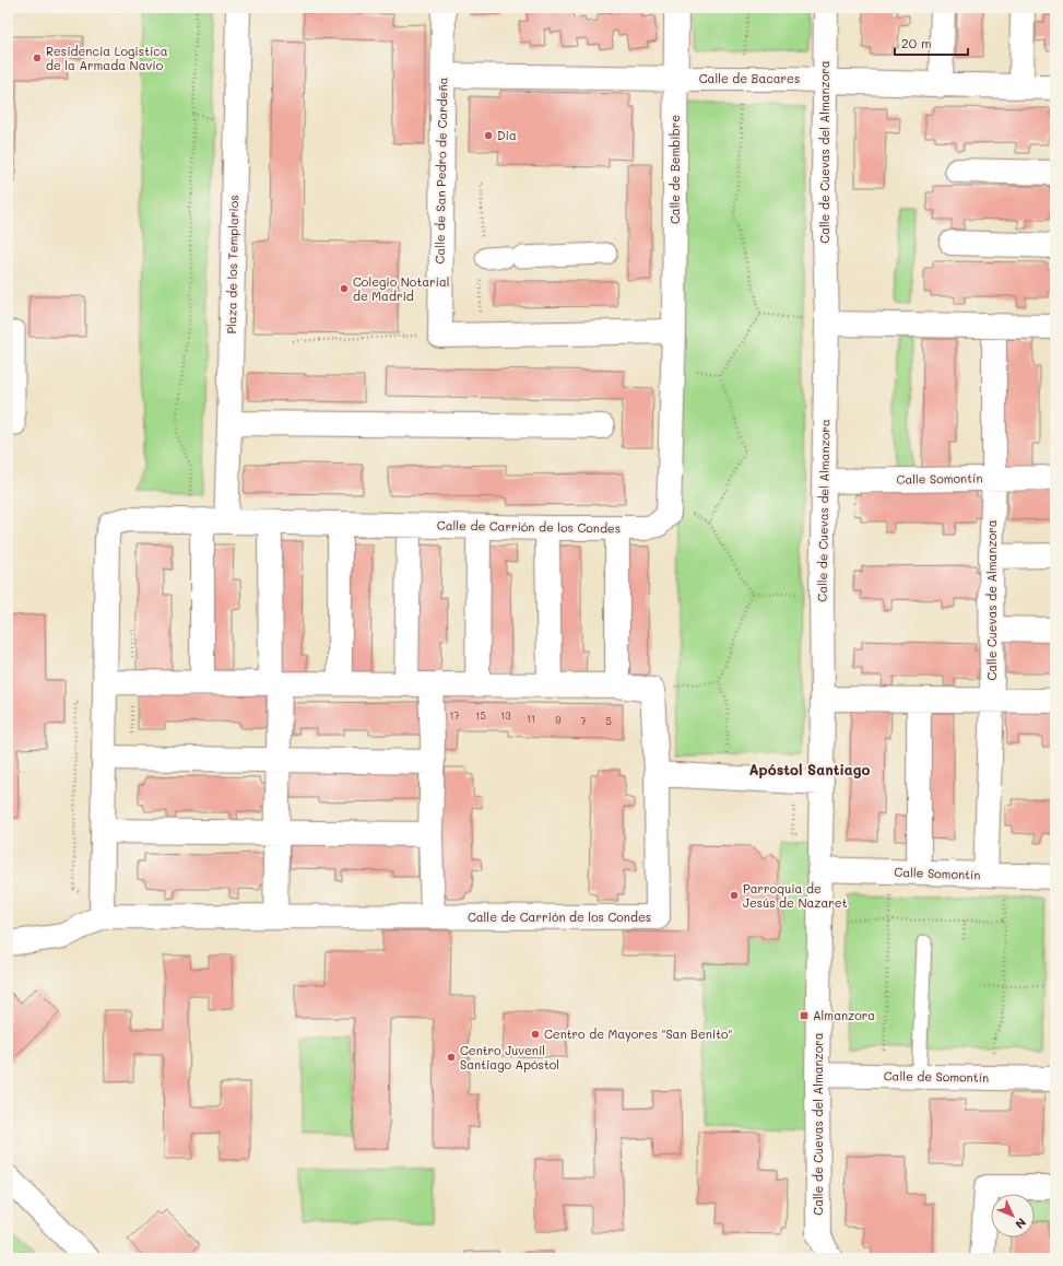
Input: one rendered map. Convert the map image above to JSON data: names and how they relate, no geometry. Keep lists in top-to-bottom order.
{
  "streets": {
    "street": [
      "Calle de Bacares",
      "Calle de Cuevas del Almanzora",
      "Calle de Bembibre",
      "Calle de San Pedro de Cardeña",
      "Plaza de los Templarios",
      "Calle Somontín",
      "Calle de Carrión de los Condes",
      "Calle Cuevas de Almanzora",
      "Calle de Somontín"
    ]
  },
  "crossings": [
    ["Calle de Bacares", "Calle de Cuevas del Almanzora"],
    ["Calle de Bacares", "Calle de Bembibre"],
    ["Calle de Bacares", "Calle de San Pedro de Cardeña"],
    ["Calle de Cuevas del Almanzora", "Calle Somontín"],
    ["Calle de Cuevas del Almanzora", "Calle de Somontín"],
    ["Calle de Bembibre", "Calle de Carrión de los Condes"],
    ["Plaza de los Templarios", "Calle de Carrión de los Condes"],
    ["Calle Somontín", "Calle Cuevas de Almanzora"]
  ],
  "districts": ["Apóstol Santiago"],
  "places": {
    "other": [
      "Residencia Logística de la Armada Navío",
      "Dia",
      "Colegio Notarial de Madrid",
      "Parroquia de Jesús de Nazaret",
      "Centro de Mayores \"San Benito\"",
      "Centro Juvenil Santiago Apóstol"
    ],
    "transit": ["Almanzora"]
  },
  "house_numbers": [
    "17",
    "15",
    "13",
    "11",
    "9",
    "7",
    "5"
  ],
  "scale_bar": "20 m",
  "north": "bottom right"
}
